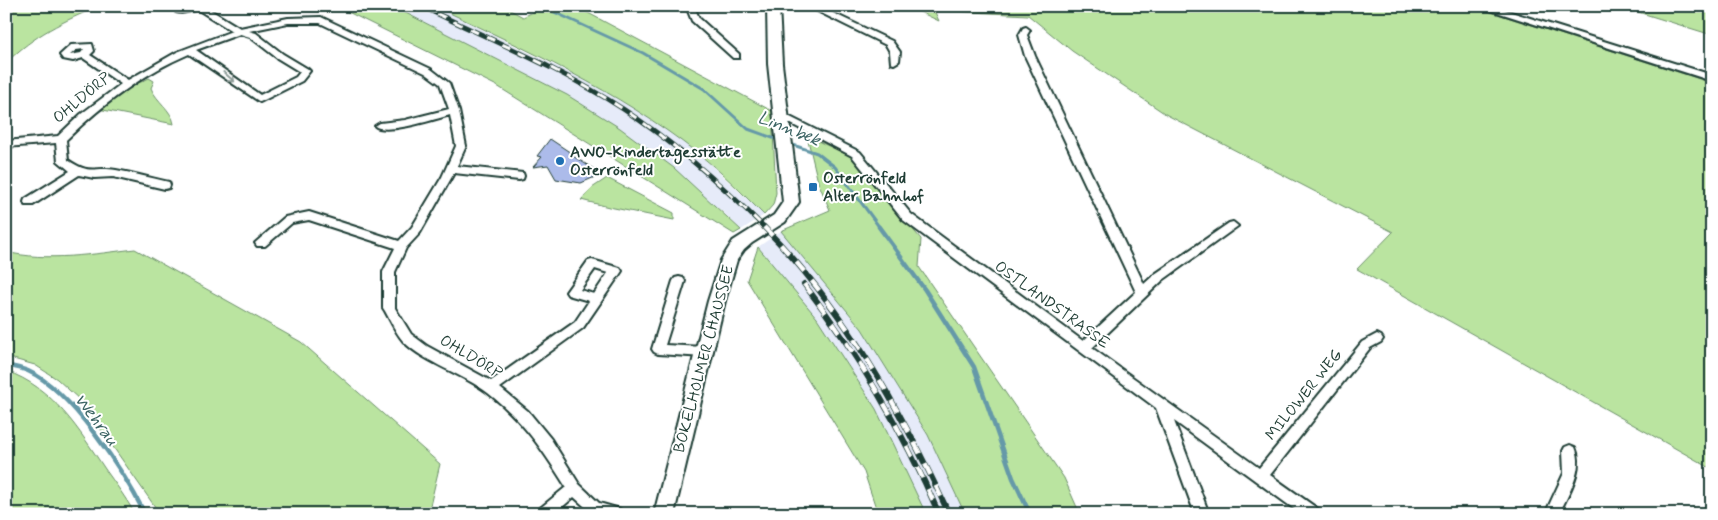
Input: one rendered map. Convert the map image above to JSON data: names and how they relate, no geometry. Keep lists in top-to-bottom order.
{
  "streets": {
    "main road": ["BOKELHOLMER CHAUSSEE"],
    "street": ["OHLDÖRP", "OSTLANDSTRASSE", "MILOWER WEG"]
  },
  "crossings": [
    ["OSTLANDSTRASSE", "BOKELHOLMER CHAUSSEE"],
    ["OSTLANDSTRASSE", "MILOWER WEG"]
  ],
  "water": ["Linnbek", "Wehrau"],
  "places": {
    "other": ["AWO-Kindertagesstätte Osterrönfeld"],
    "transit": ["Osterrönfeld Alter Bahnhof"]
  }
}
